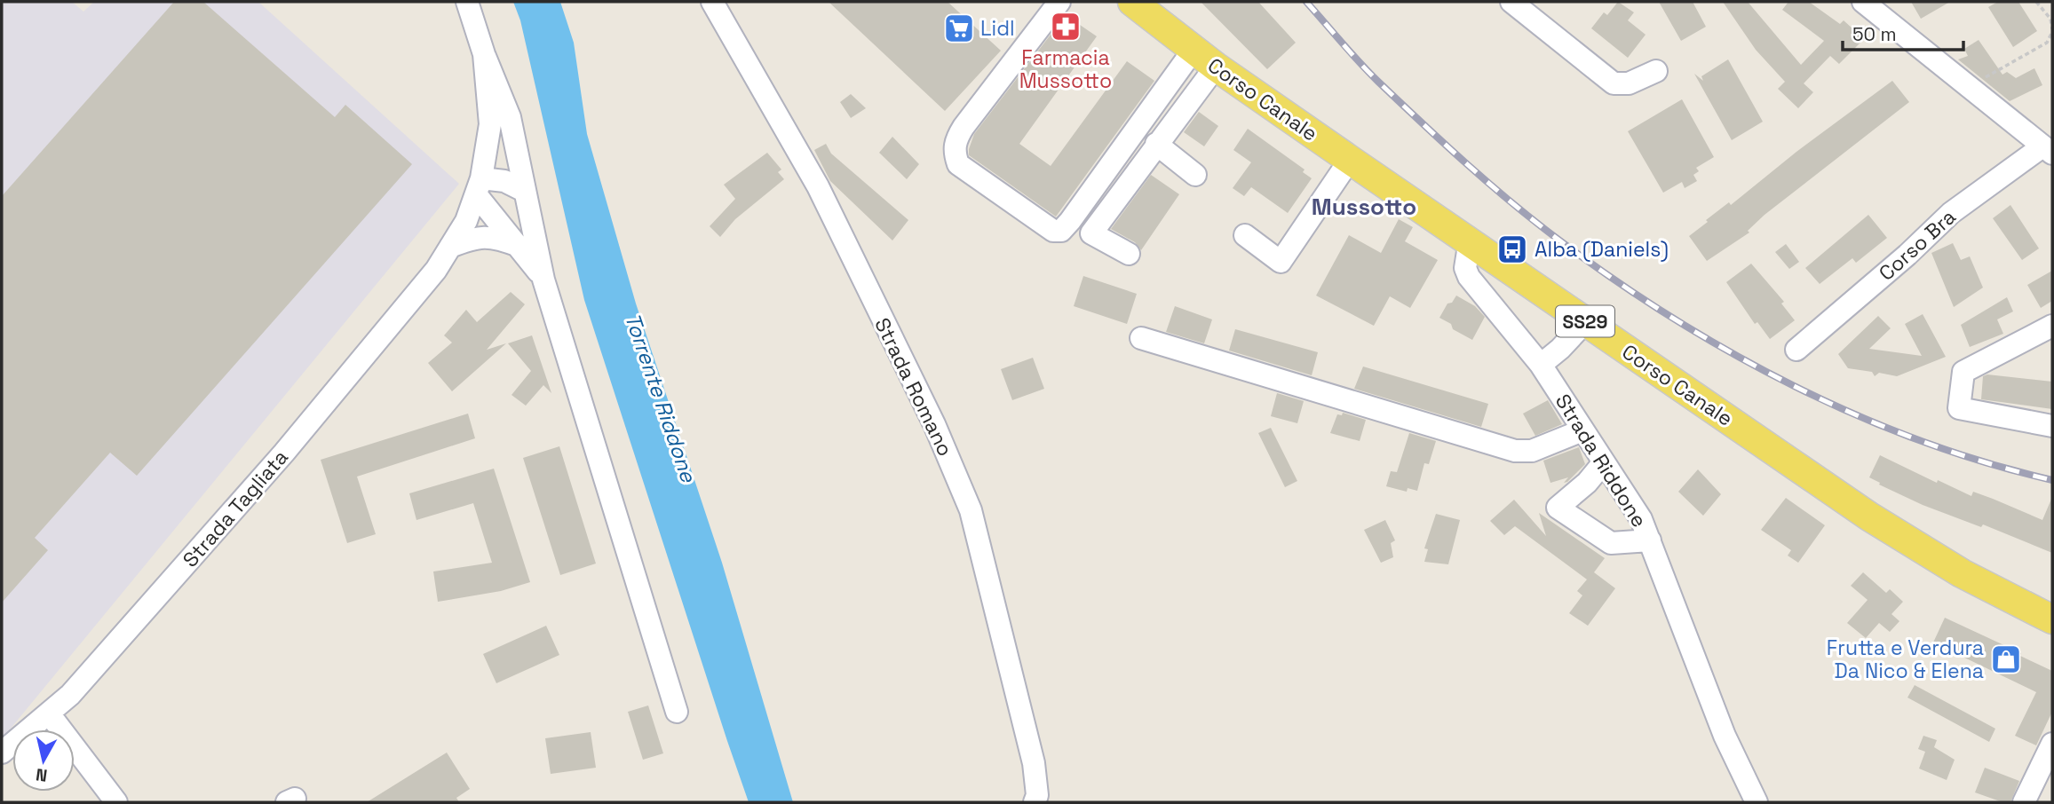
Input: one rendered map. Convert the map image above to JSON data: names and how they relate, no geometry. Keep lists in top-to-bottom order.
{
  "streets": {
    "main road": ["Corso Canale", "SS29"],
    "street": [
      "Corso Bra",
      "Strada Romano",
      "Strada Riddone",
      "Strada Tagliata"
    ]
  },
  "crossings": [
    ["Corso Canale", "Strada Riddone"]
  ],
  "districts": ["Mussotto"],
  "water": ["Torrente Riddone"],
  "places": {
    "pharmacy": ["Farmacia Mussotto"],
    "supermarket": ["Lidl"],
    "bus stop": ["Alba (Daniels)"],
    "shop": ["Frutta e Verdura Da Nico & Elena"]
  },
  "scale_bar": "50 m",
  "north": "bottom"
}
